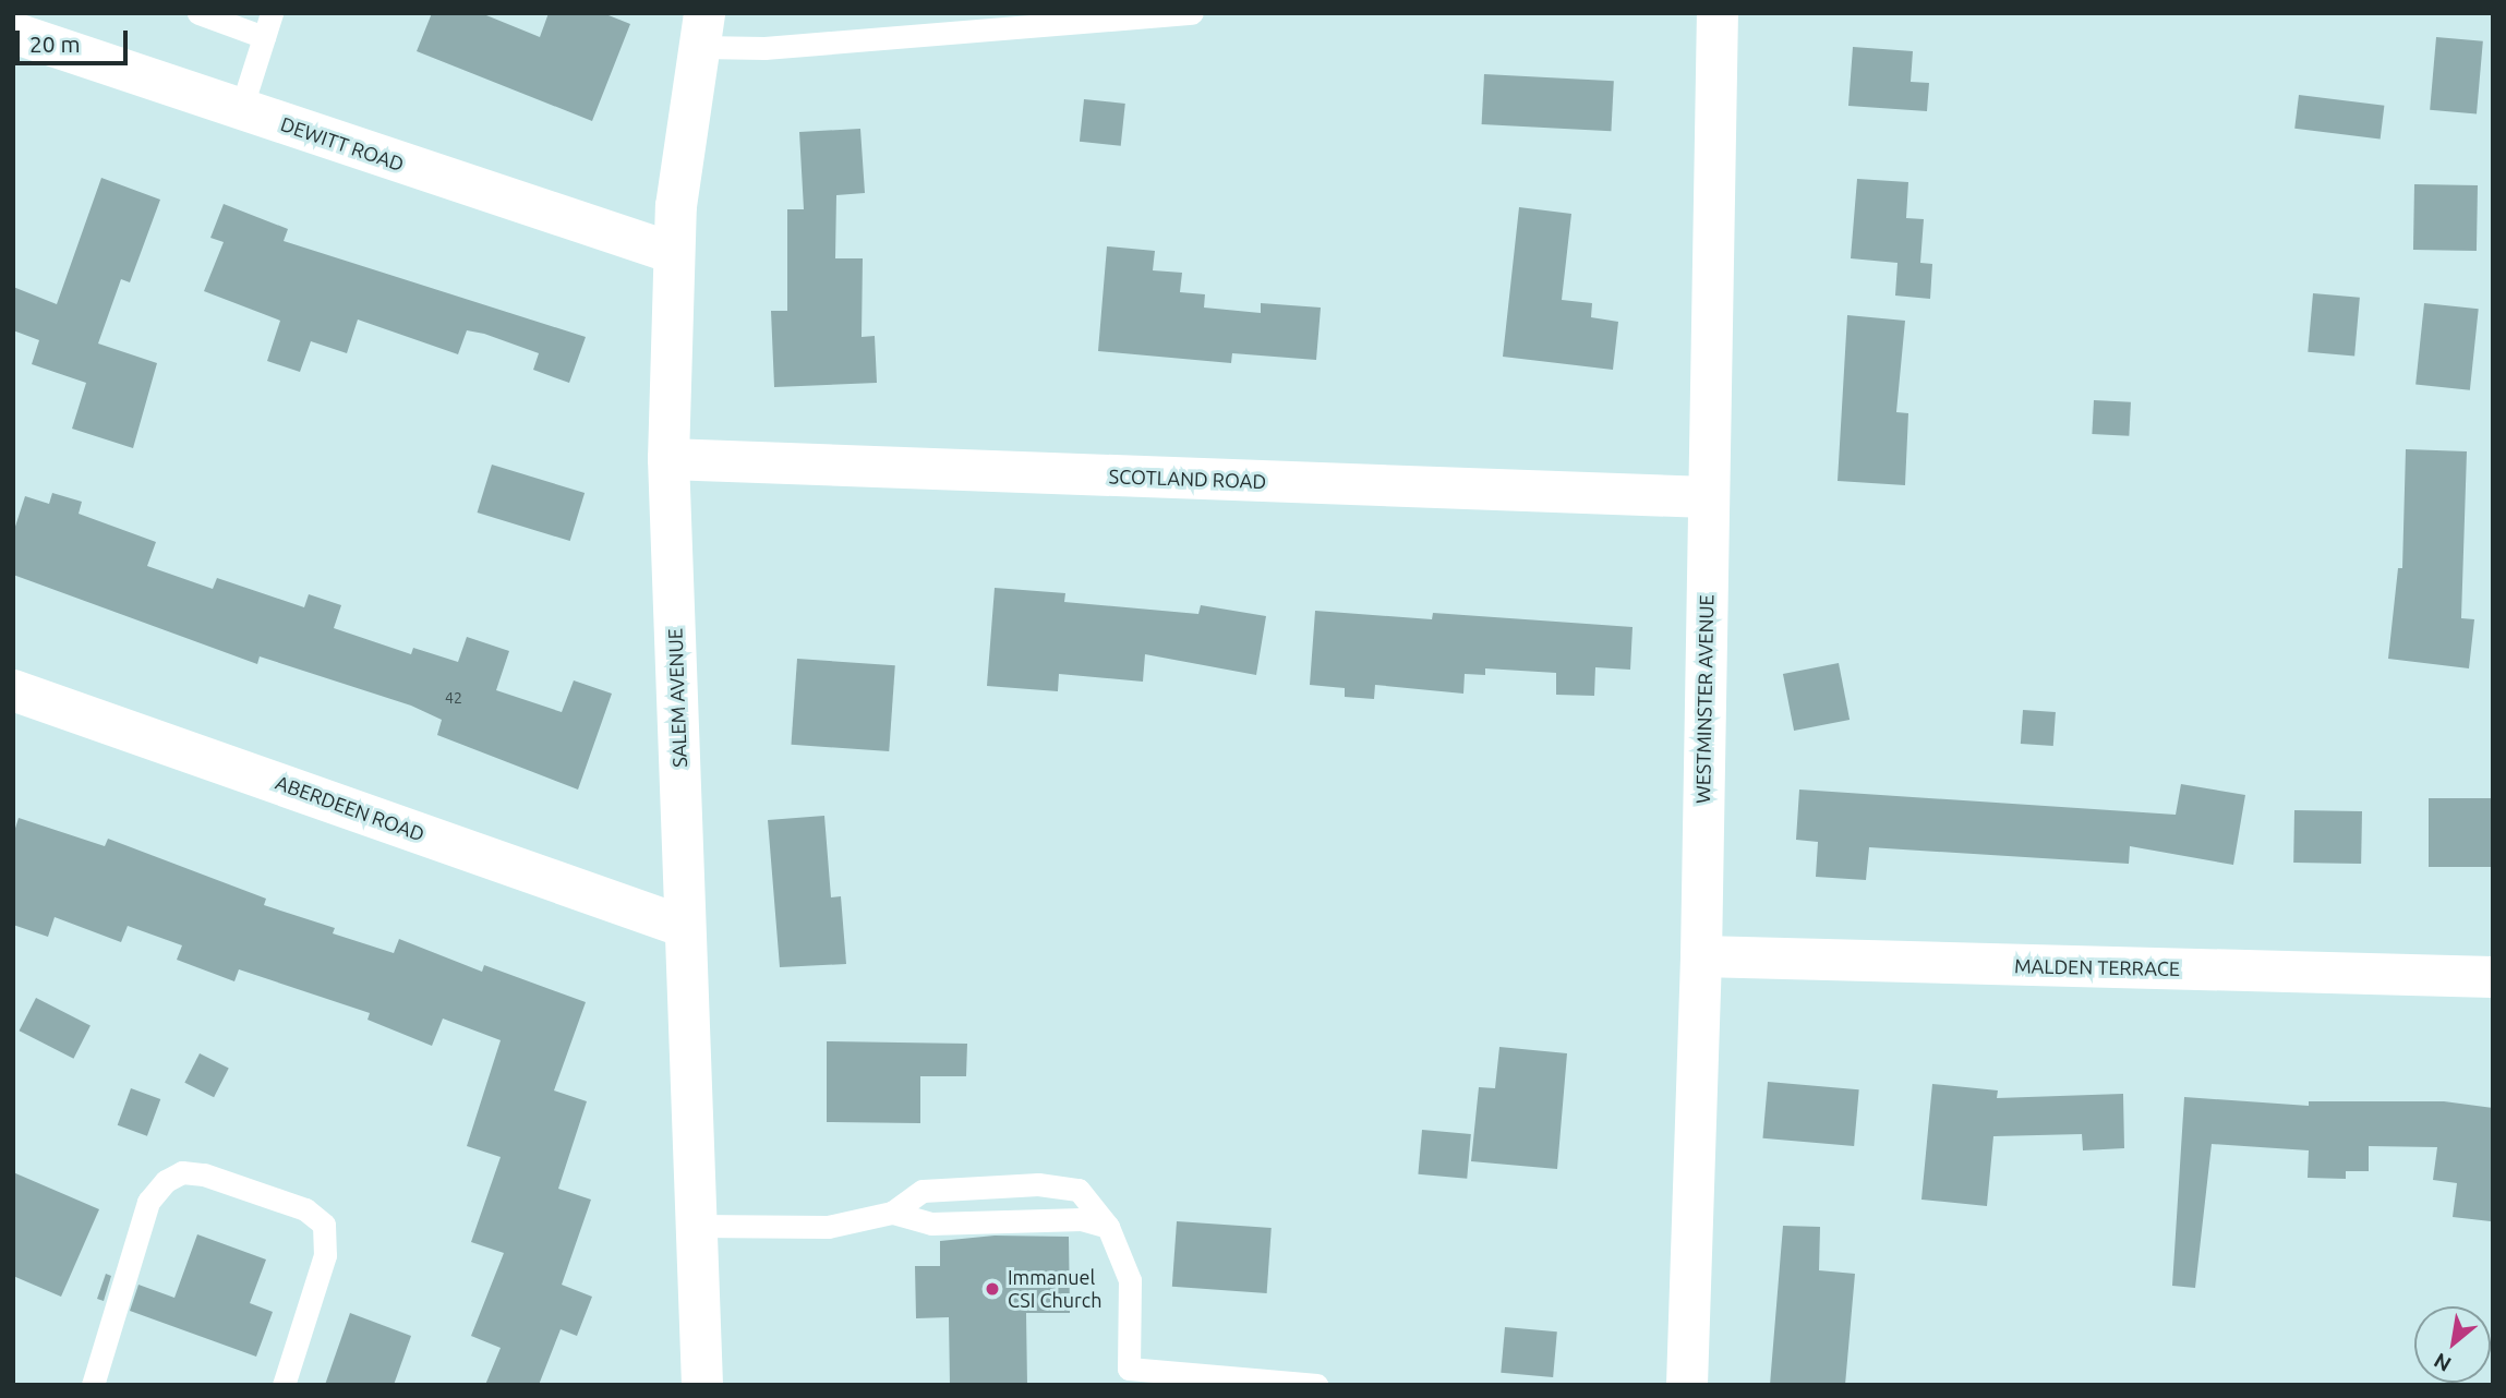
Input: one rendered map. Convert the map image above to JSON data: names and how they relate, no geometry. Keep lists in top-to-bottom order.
{
  "streets": {
    "street": [
      "DEWITT ROAD",
      "SCOTLAND ROAD",
      "SALEM AVENUE",
      "WESTMINSTER AVENUE",
      "ABERDEEN ROAD",
      "MALDEN TERRACE"
    ]
  },
  "crossings": [
    ["DEWITT ROAD", "SALEM AVENUE"],
    ["SCOTLAND ROAD", "SALEM AVENUE"],
    ["SCOTLAND ROAD", "WESTMINSTER AVENUE"],
    ["SALEM AVENUE", "ABERDEEN ROAD"],
    ["WESTMINSTER AVENUE", "MALDEN TERRACE"]
  ],
  "places": ["Immanuel CSI Church"],
  "house_numbers": ["42"],
  "scale_bar": "20 m",
  "north": "bottom left"
}
